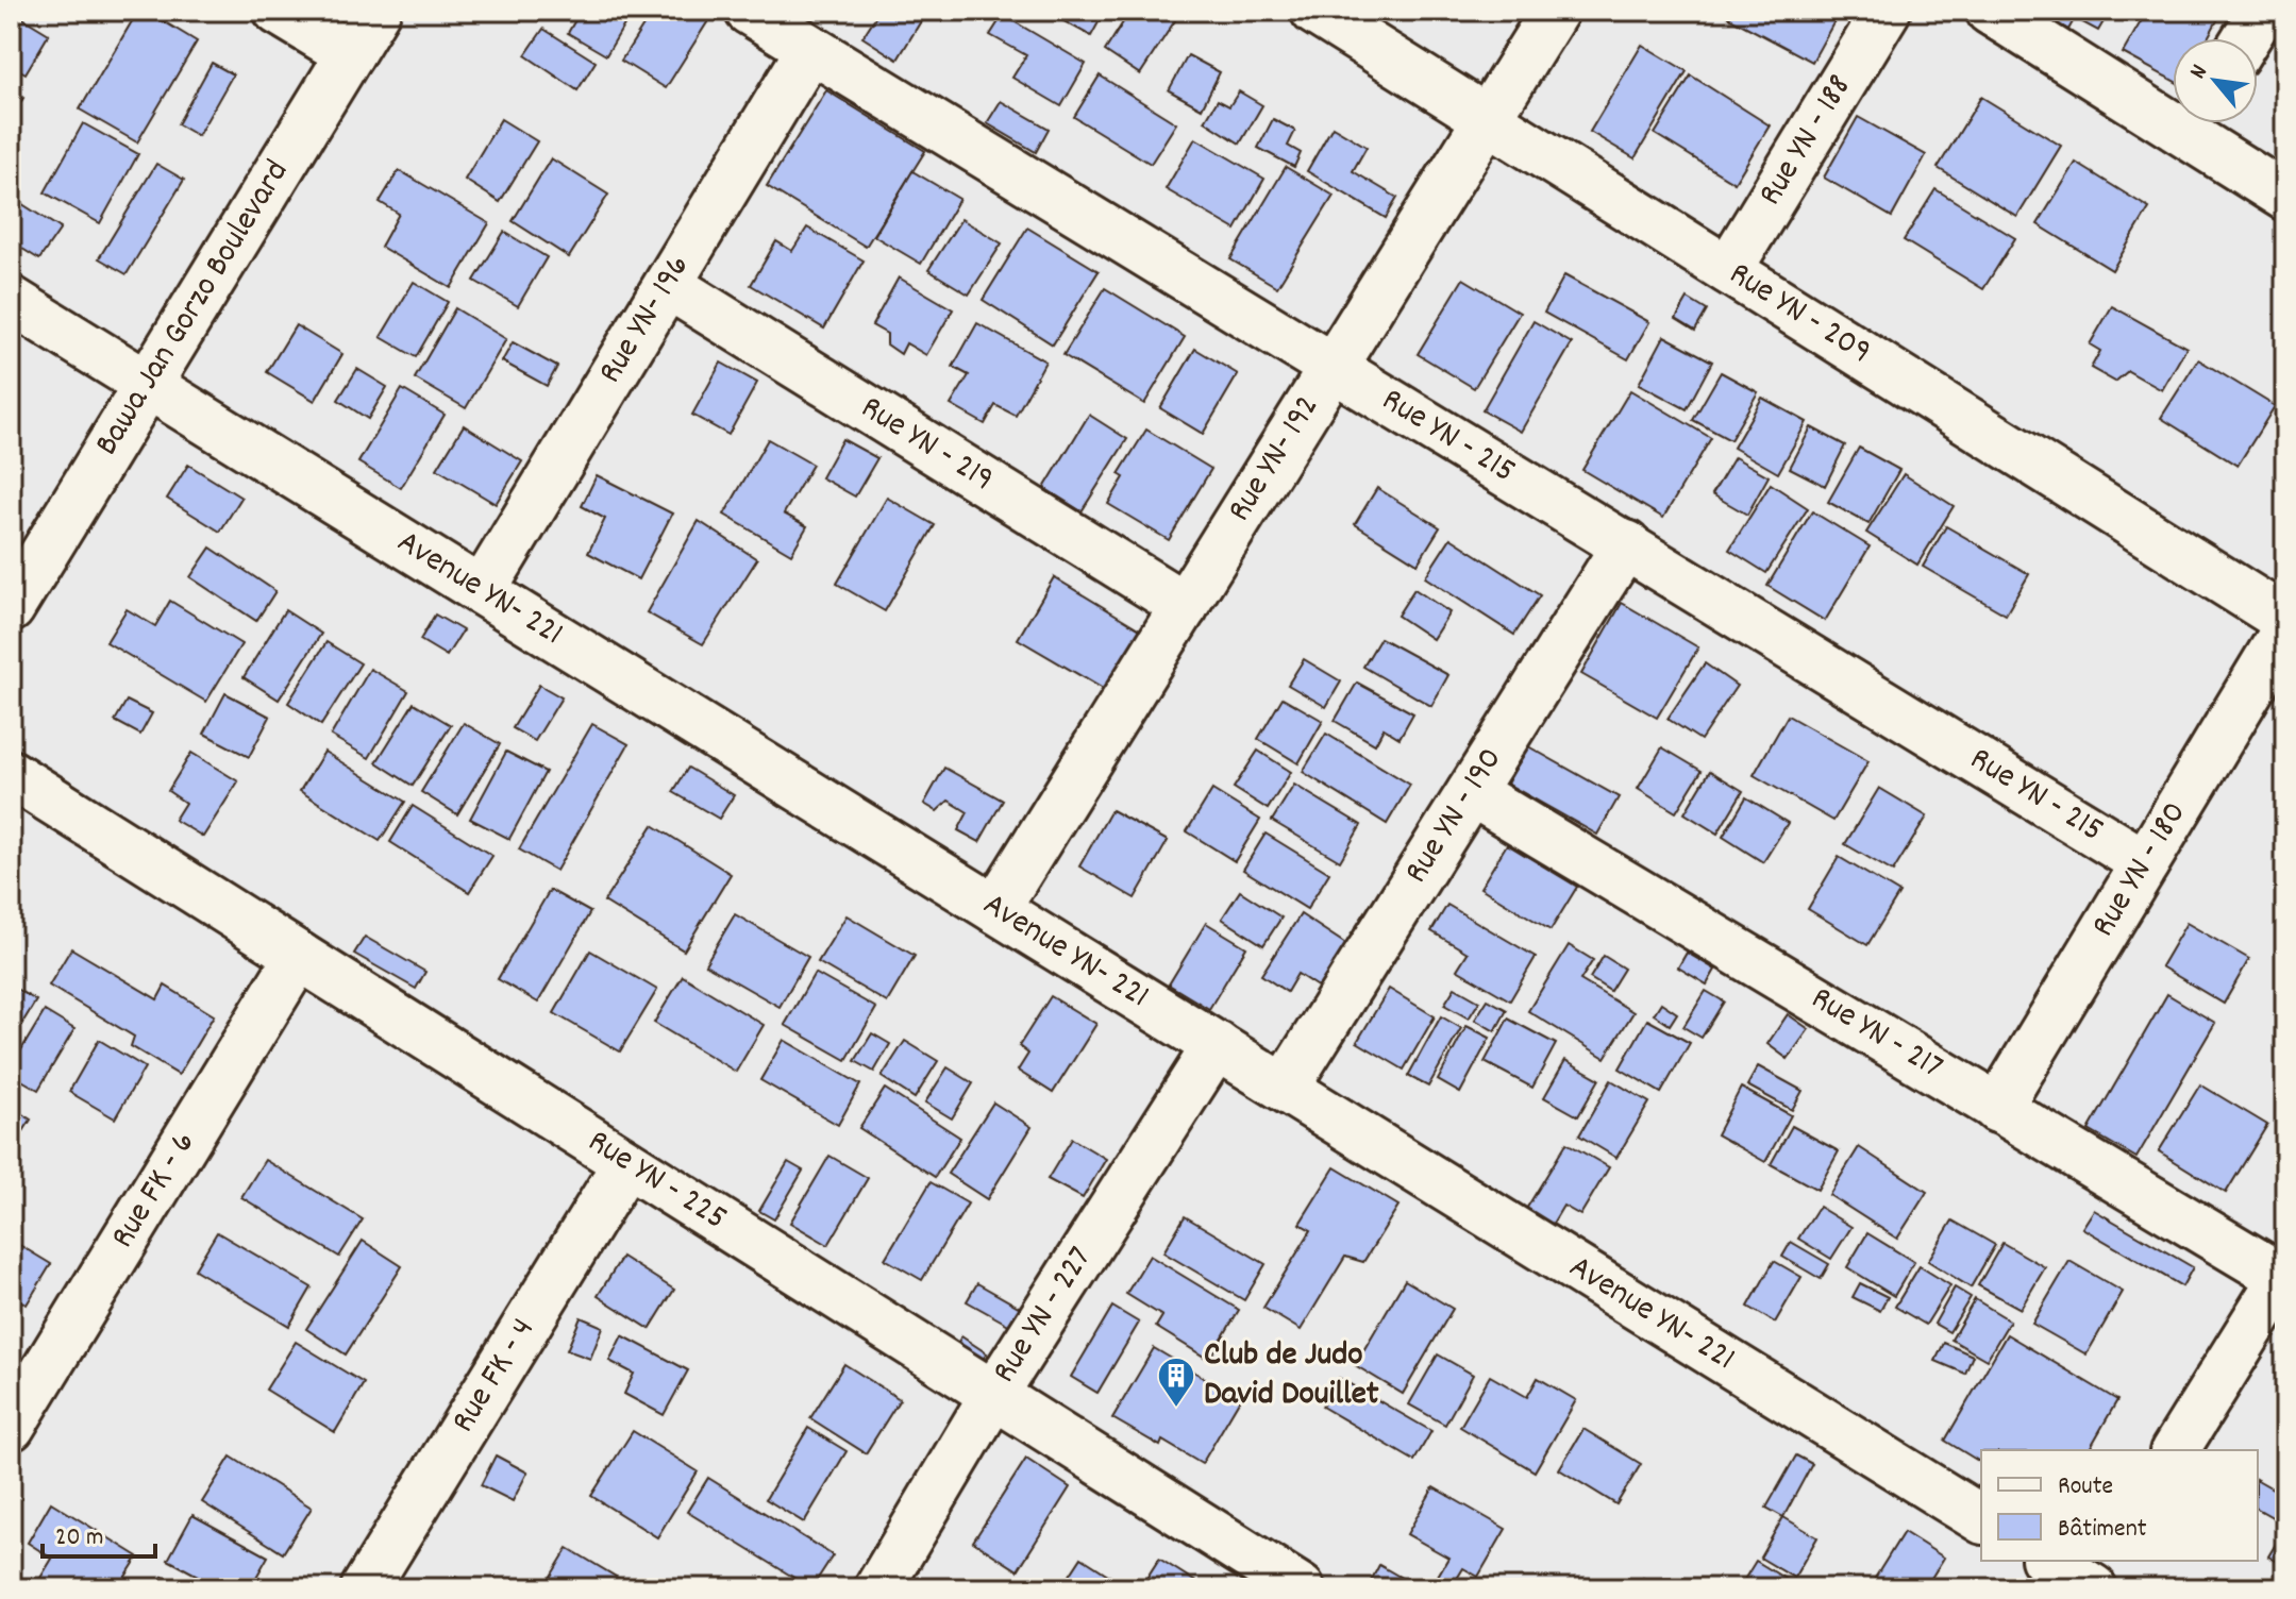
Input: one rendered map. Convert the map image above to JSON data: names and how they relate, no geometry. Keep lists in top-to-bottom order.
{
  "streets": {
    "street": [
      "Rue YN - 188",
      "Bawa Jan Gorzo Boulevard",
      "Rue YN - 209",
      "Rue YN- 196",
      "Rue YN - 215",
      "Rue YN - 219",
      "Rue YN- 192",
      "Avenue YN- 221",
      "Rue YN - 190",
      "Rue YN - 180",
      "Rue YN - 217",
      "Rue YN - 225",
      "Rue FK - 6",
      "Rue YN - 227",
      "Rue FK - 4"
    ]
  },
  "crossings": [
    ["Rue YN - 188", "Rue YN - 209"],
    ["Bawa Jan Gorzo Boulevard", "Avenue YN- 221"],
    ["Rue YN - 209", "Rue YN- 192"],
    ["Rue YN- 196", "Rue YN - 215"],
    ["Rue YN- 196", "Rue YN - 219"],
    ["Rue YN- 196", "Avenue YN- 221"],
    ["Rue YN - 215", "Rue YN- 192"],
    ["Rue YN - 215", "Rue YN - 190"],
    ["Rue YN - 215", "Rue YN - 180"],
    ["Rue YN - 219", "Rue YN- 192"],
    ["Rue YN- 192", "Avenue YN- 221"],
    ["Avenue YN- 221", "Rue YN - 190"],
    ["Avenue YN- 221", "Rue YN - 227"],
    ["Rue YN - 190", "Rue YN - 217"],
    ["Rue YN - 180", "Rue YN - 217"],
    ["Rue YN - 225", "Rue FK - 6"],
    ["Rue YN - 225", "Rue YN - 227"],
    ["Rue YN - 225", "Rue FK - 4"]
  ],
  "places": {
    "building": ["Club de Judo David Douillet"]
  },
  "legend": ["Route", "Bâtiment"],
  "scale_bar": "20 m",
  "north": "top left"
}
